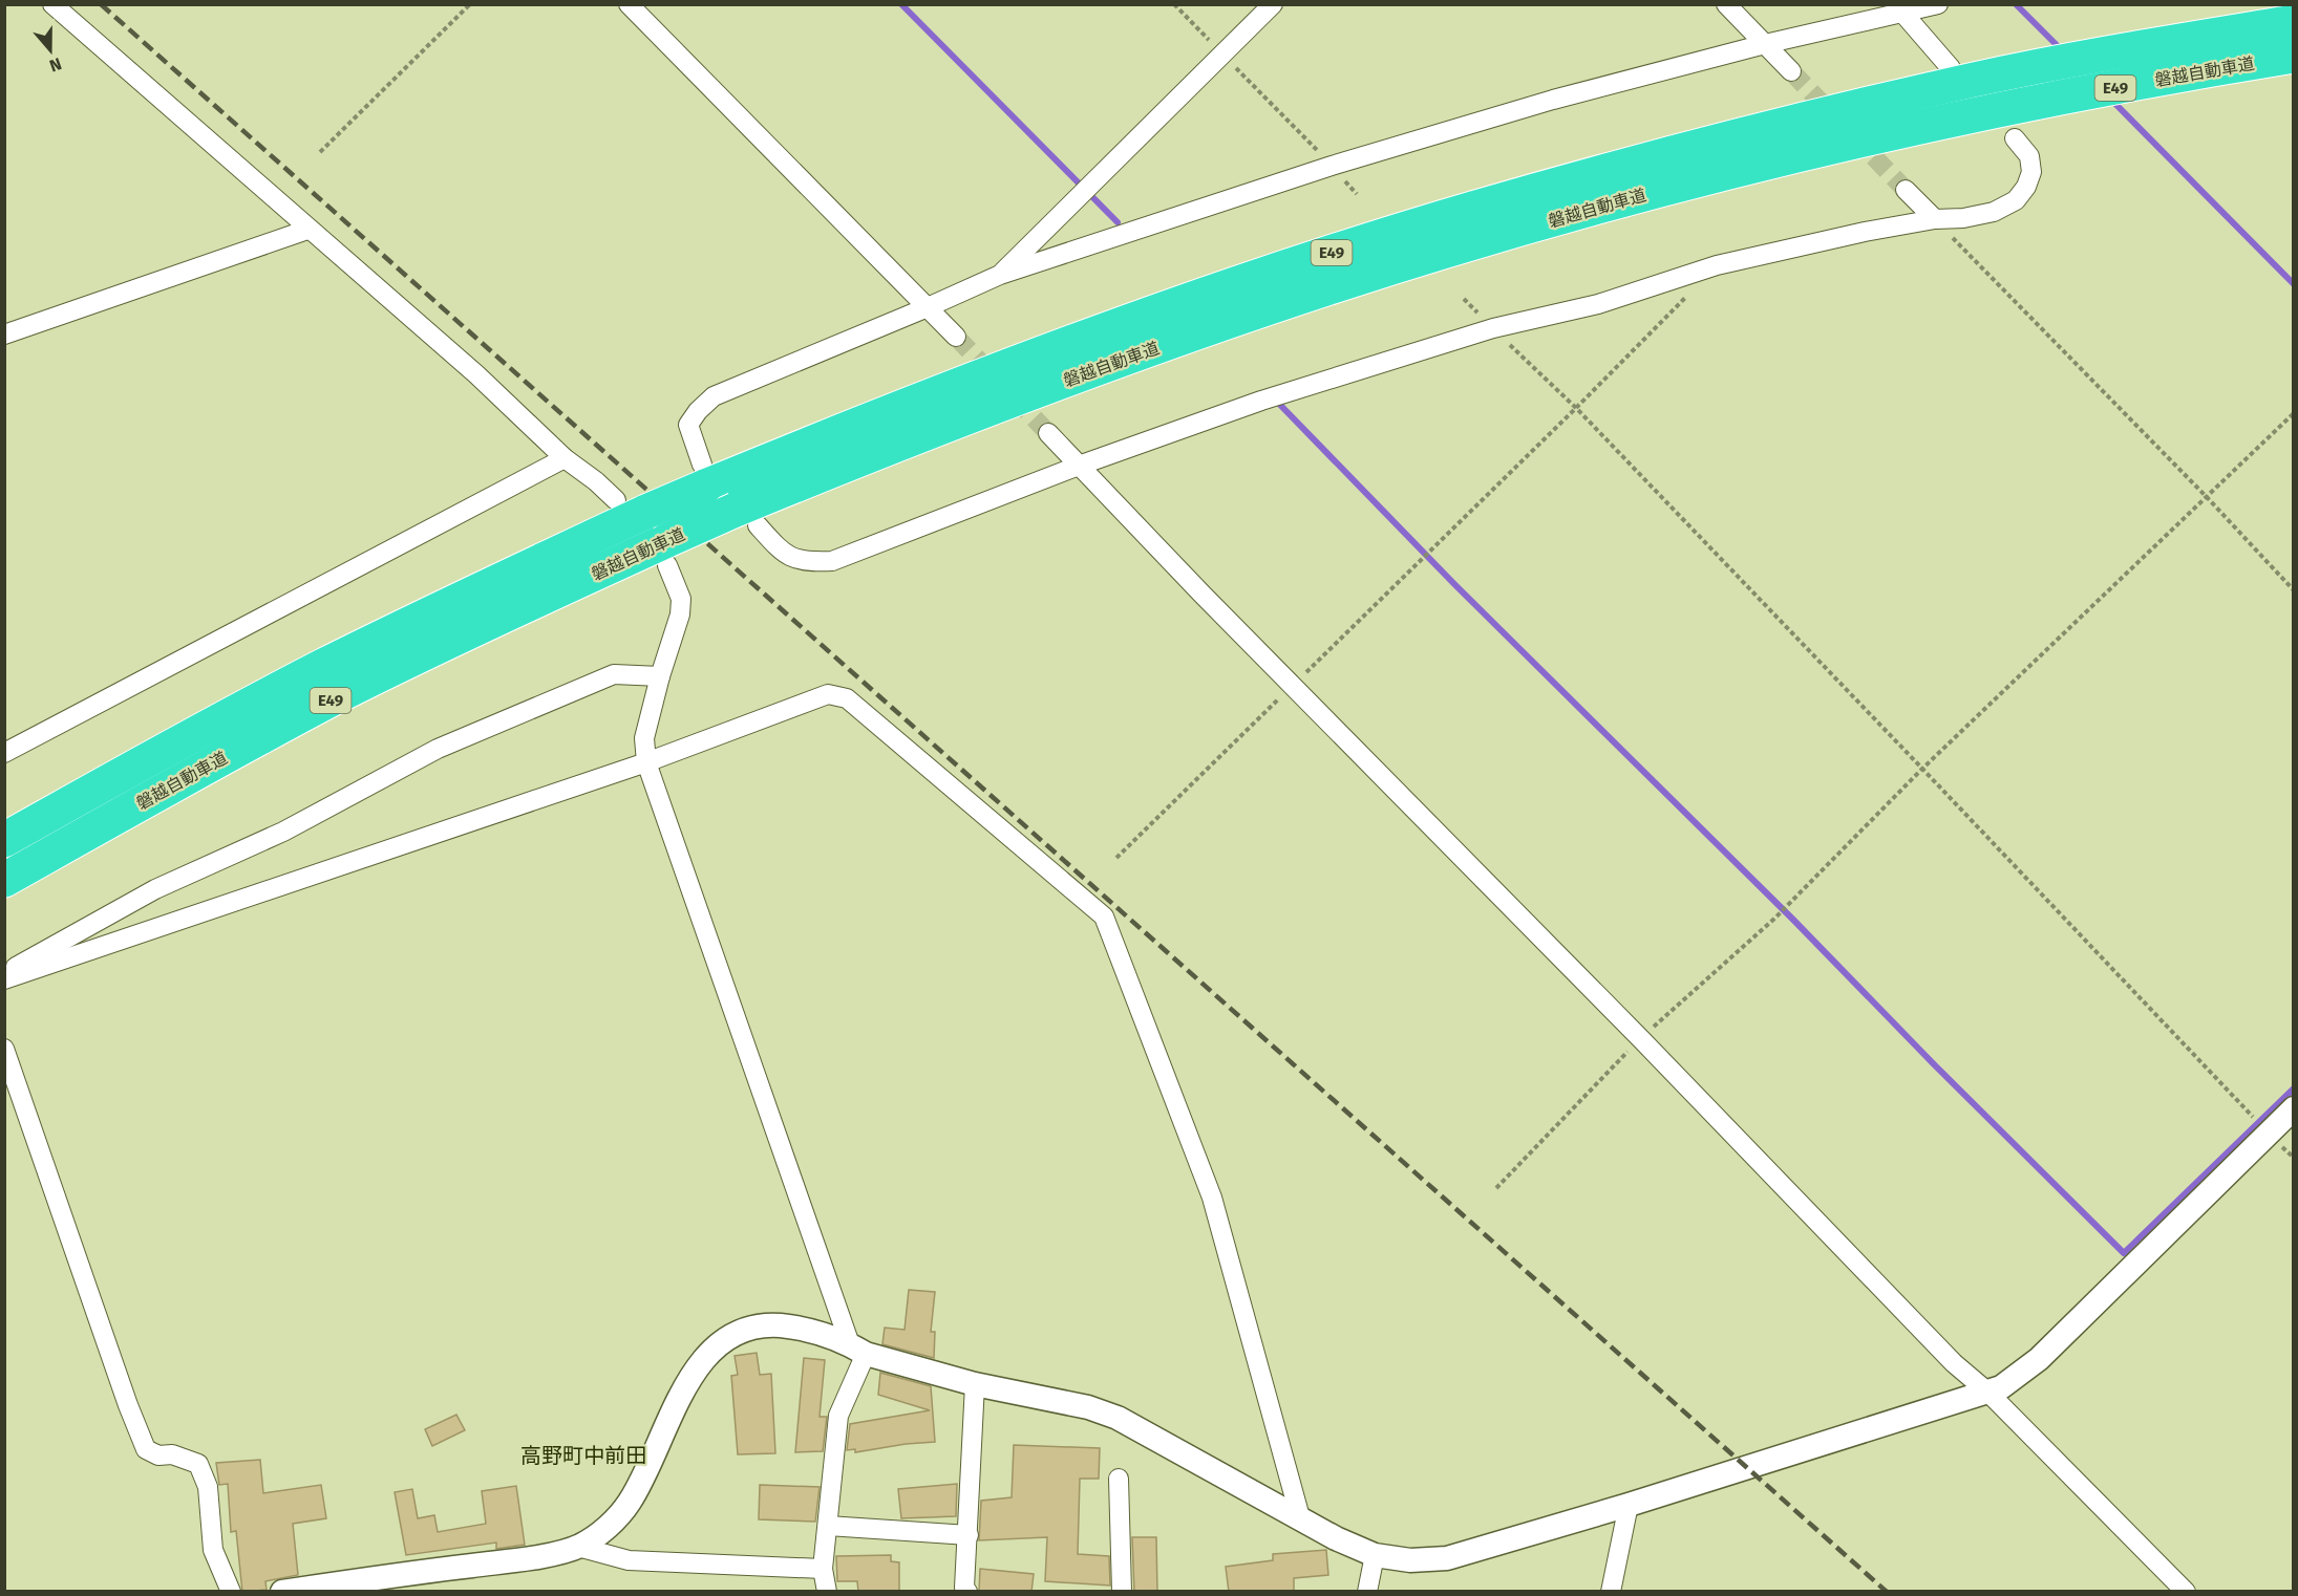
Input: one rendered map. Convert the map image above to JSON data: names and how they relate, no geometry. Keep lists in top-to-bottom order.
{
  "streets": {
    "highway": ["磐越自動車道", "E49"]
  },
  "districts": ["高野町中前田"],
  "north": "bottom"
}
